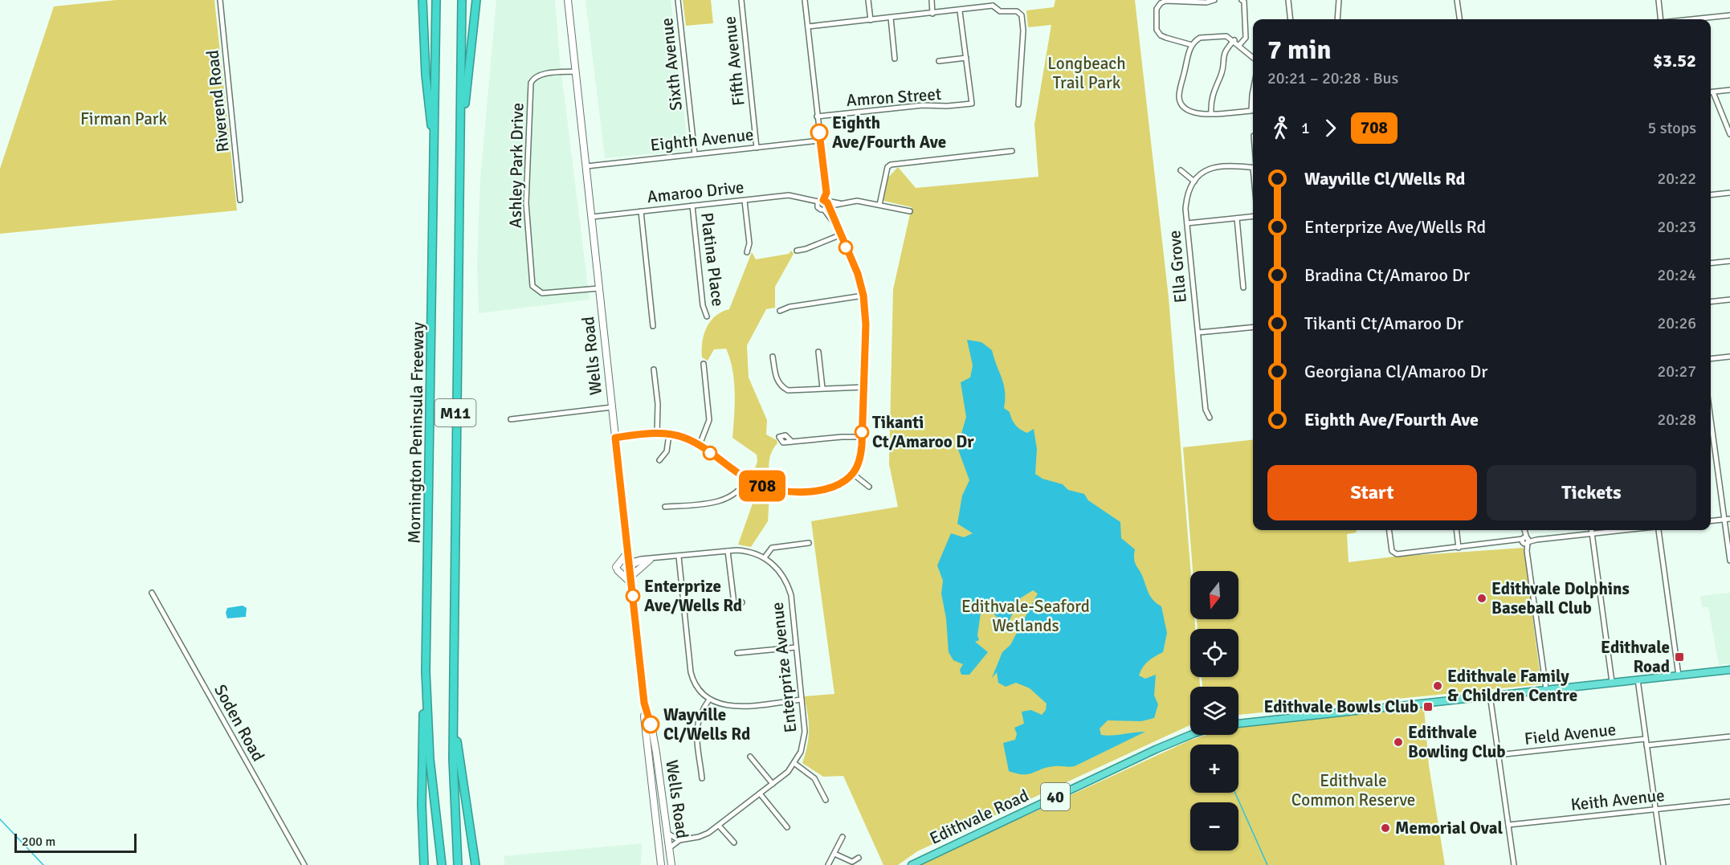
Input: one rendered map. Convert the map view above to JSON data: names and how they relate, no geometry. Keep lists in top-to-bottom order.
{
  "streets": {
    "highway": [
      "M11",
      "Mornington Peninsula Freeway",
      "40",
      "Edithvale Road"
    ],
    "main road": ["Wells Road"],
    "street": [
      "Fifth Avenue",
      "Sixth Avenue",
      "Amron Street",
      "Riverend Road",
      "Eighth Avenue",
      "Ashley Park Drive",
      "Amaroo Drive",
      "Platina Place",
      "Ella Grove",
      "Enterprize Avenue",
      "Soden Road",
      "Field Avenue",
      "Keith Avenue"
    ]
  },
  "crossings": [
    ["Fifth Avenue", "Eighth Avenue"],
    ["Sixth Avenue", "Eighth Avenue"],
    ["Eighth Avenue", "Wells Road"],
    ["Ashley Park Drive", "Wells Road"],
    ["Amaroo Drive", "Platina Place"],
    ["Amaroo Drive", "Wells Road"],
    ["Wells Road", "Enterprize Avenue"]
  ],
  "parks": [
    "Longbeach Trail Park",
    "Firman Park",
    "Edithvale-Seaford Wetlands",
    "Edithvale Common Reserve"
  ],
  "places": {
    "other": [
      "Eighth Ave/Fourth Ave",
      "Tikanti Ct/Amaroo Dr",
      "Enterprize Ave/Wells Rd",
      "Edithvale Dolphins Baseball Club",
      "Edithvale Family & Children Centre",
      "Wayville Cl/Wells Rd",
      "Edithvale Bowling Club",
      "Memorial Oval"
    ],
    "transit": ["Edithvale Road", "Edithvale Bowls Club"]
  },
  "lines": ["bus line 708"],
  "scale_bar": "200 m",
  "north": "bottom",
  "page": {
    "on_map": "708",
    "heading": ["7 min", "20:21 – 20:28 · Bus", "$3.52"],
    "legs": ["1", "708", "5 stops"],
    "list": [
      {
        "name": "Wayville Cl/Wells Rd",
        "value": "20:22"
      },
      {
        "name": "Enterprize Ave/Wells Rd",
        "value": "20:23"
      },
      {
        "name": "Bradina Ct/Amaroo Dr",
        "value": "20:24"
      },
      {
        "name": "Tikanti Ct/Amaroo Dr",
        "value": "20:26"
      },
      {
        "name": "Georgiana Cl/Amaroo Dr",
        "value": "20:27"
      },
      {
        "name": "Eighth Ave/Fourth Ave",
        "value": "20:28"
      }
    ],
    "buttons": ["Start", "Tickets"],
    "map_buttons": ["+", "−"],
    "scale": "200 m"
  }
}
